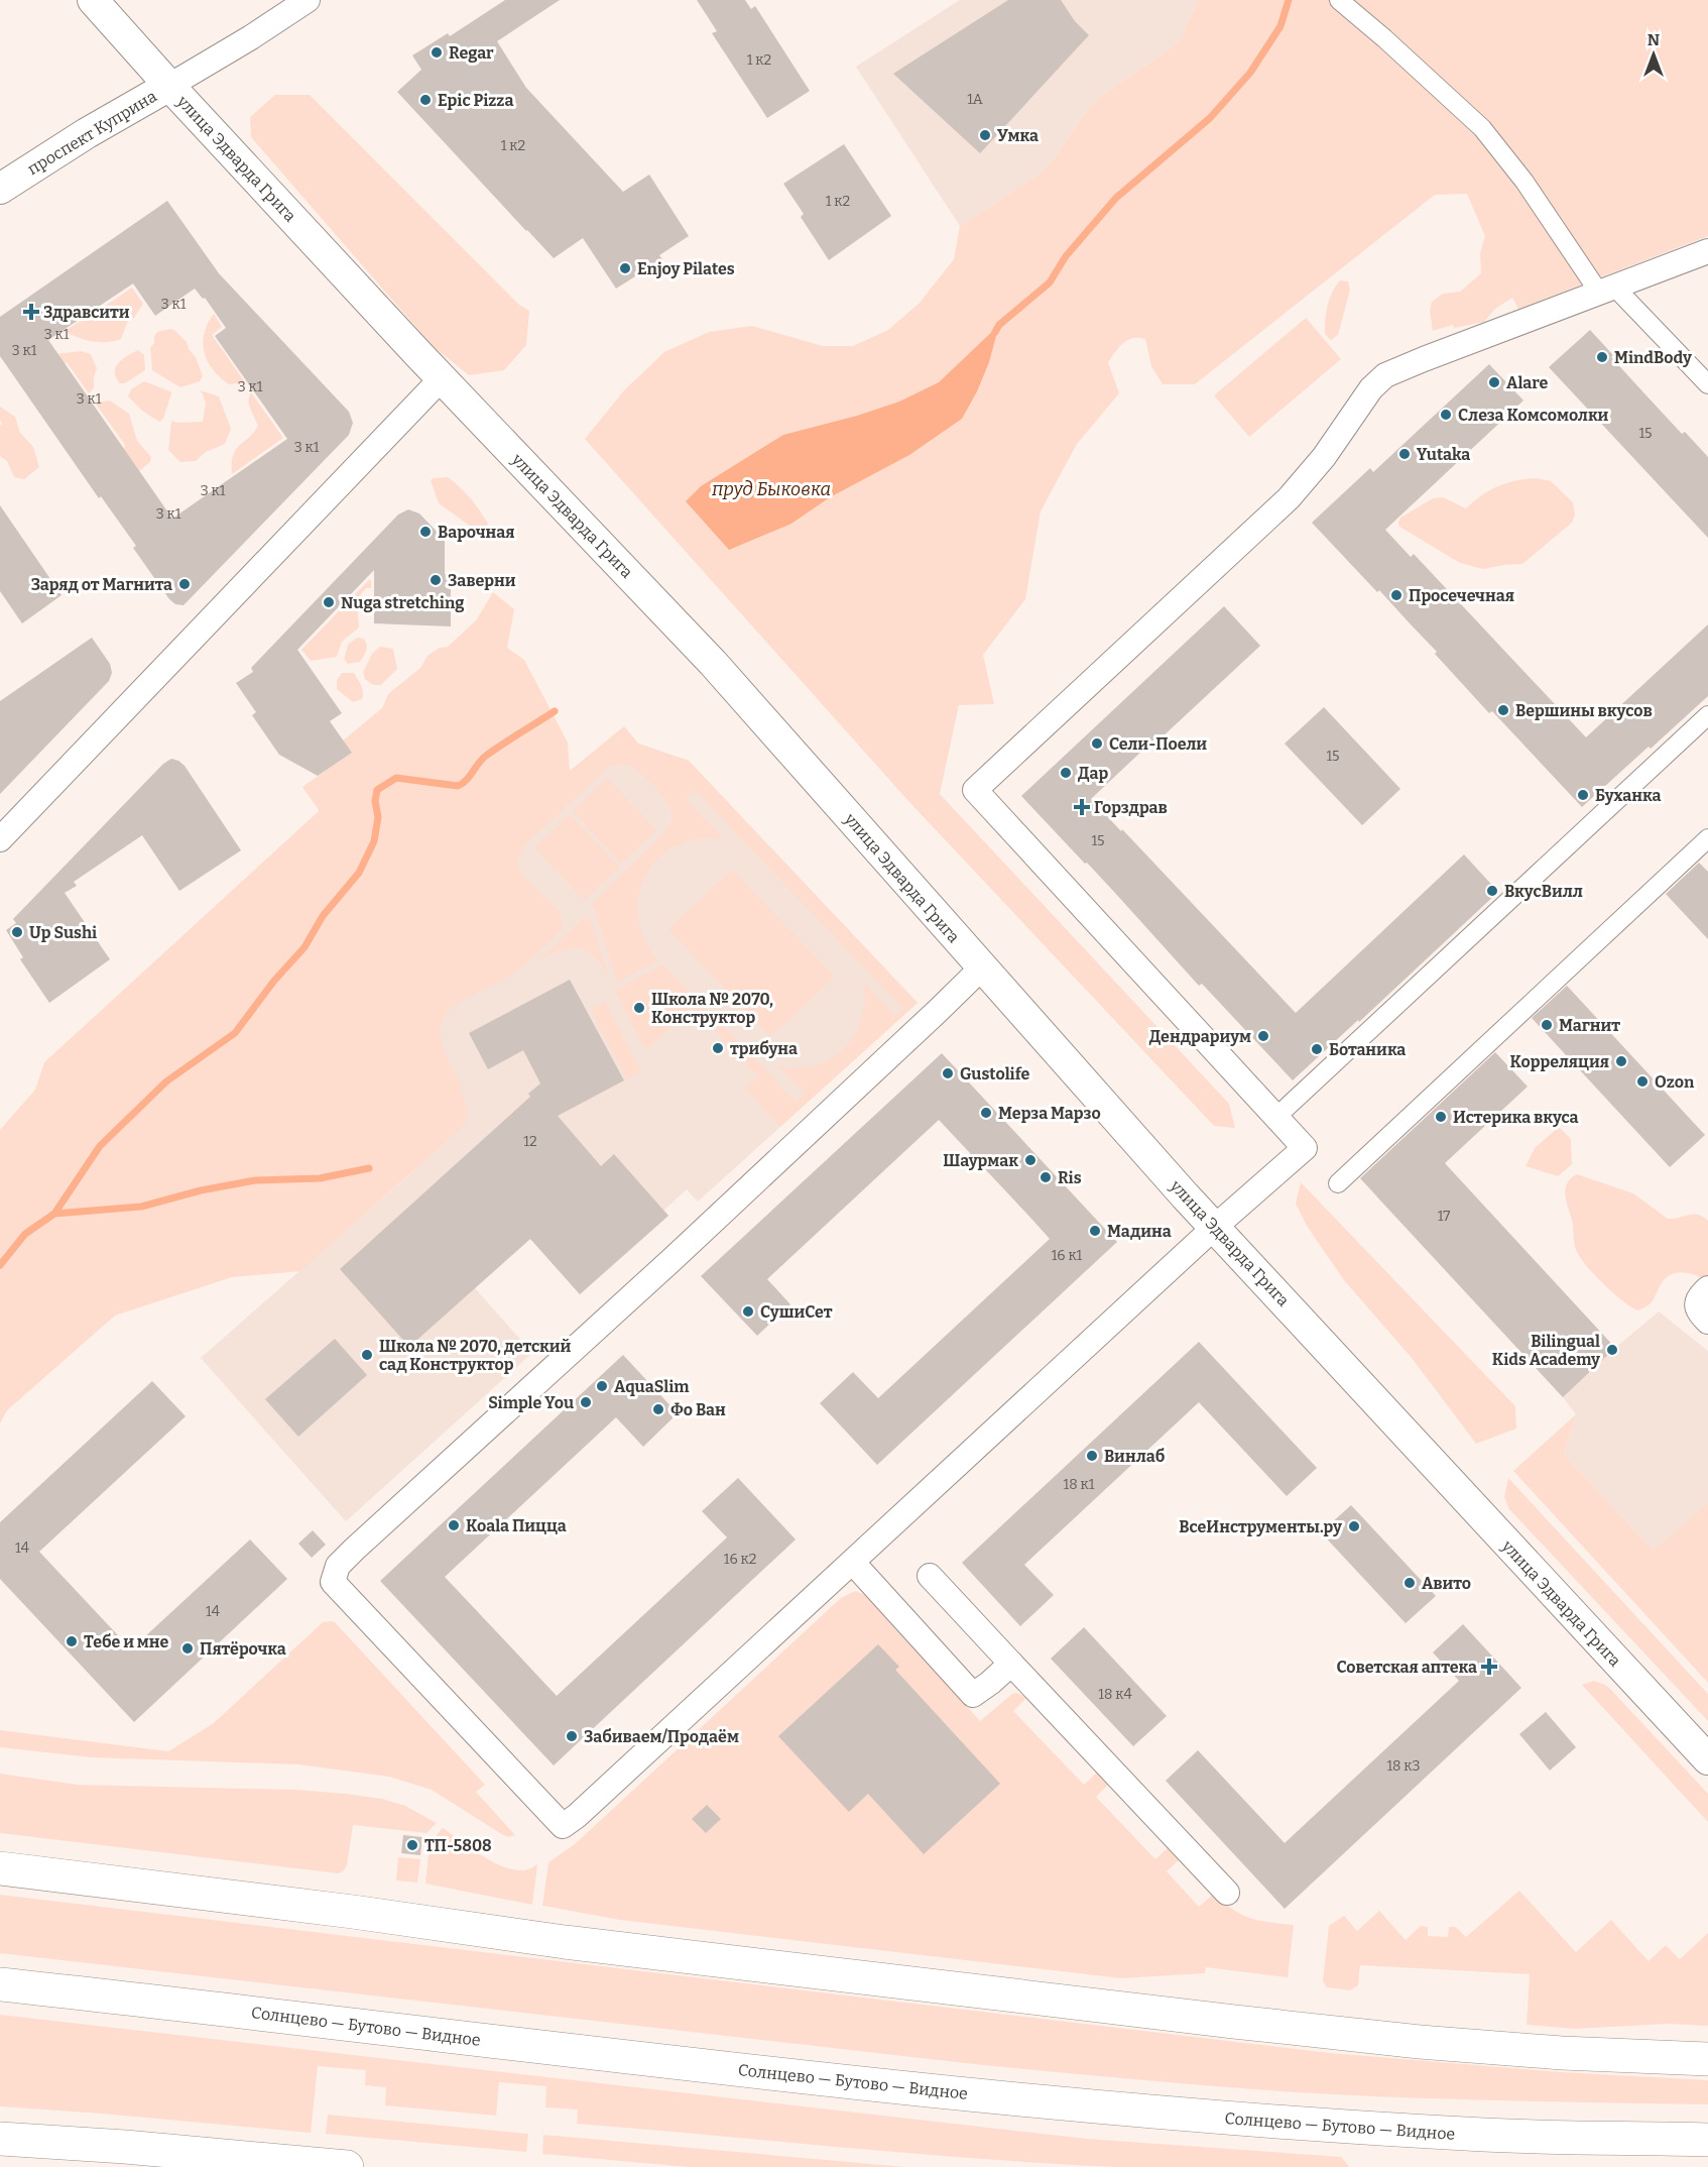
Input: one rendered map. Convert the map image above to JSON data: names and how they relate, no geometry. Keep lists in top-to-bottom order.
{
  "streets": {
    "main road": ["Солнцево — Бутово — Видное"],
    "street": ["проспект Куприна", "улица Эдварда Грига"]
  },
  "crossings": [
    ["проспект Куприна", "улица Эдварда Грига"]
  ],
  "water": ["пруд Быковка"],
  "places": {
    "other": [
      "Regar",
      "Epic Pizza",
      "Умка",
      "Enjoy Pilates",
      "MindBody",
      "Alare",
      "Слеза Комсомолки",
      "Yutaka",
      "Варочная",
      "Заверни",
      "Заряд от Магнита",
      "Просечечная",
      "Nuga stretching",
      "Вершины вкусов",
      "Сели-Поели",
      "Дар",
      "Буханка",
      "ВкусВилл",
      "Up Sushi",
      "Школа № 2070, Конструктор",
      "Магнит",
      "Дендрариум",
      "трибуна",
      "Ботаника",
      "Корреляция",
      "Gustolife",
      "Ozon",
      "Мерза Марзо",
      "Истерика вкуса",
      "Шаурмак",
      "Ris",
      "Мадина",
      "СушиСет",
      "Bilingual Kids Academy",
      "Школа № 2070, детский сад Конструктор",
      "AquaSlim",
      "Simple You",
      "Фо Ван",
      "Винлаб",
      "Koala Пицца",
      "ВсеИнструменты.ру",
      "Авито",
      "Тебе и мне",
      "Пятёрочка",
      "Забиваем/Продаём",
      "ТП-5808"
    ],
    "health": ["Здравсити", "Горздрав", "Советская аптека"]
  },
  "house_numbers": [
    "1 к2",
    "1А",
    "1 к2",
    "1 к2",
    "3 к1",
    "3 к1",
    "3 к1",
    "3 к1",
    "3 к1",
    "15",
    "3 к1",
    "3 к1",
    "3 к1",
    "15",
    "15",
    "12",
    "17",
    "16 к1",
    "18 к1",
    "14",
    "16 к2",
    "14",
    "18 к4",
    "18 к3"
  ],
  "north": "top"
}
